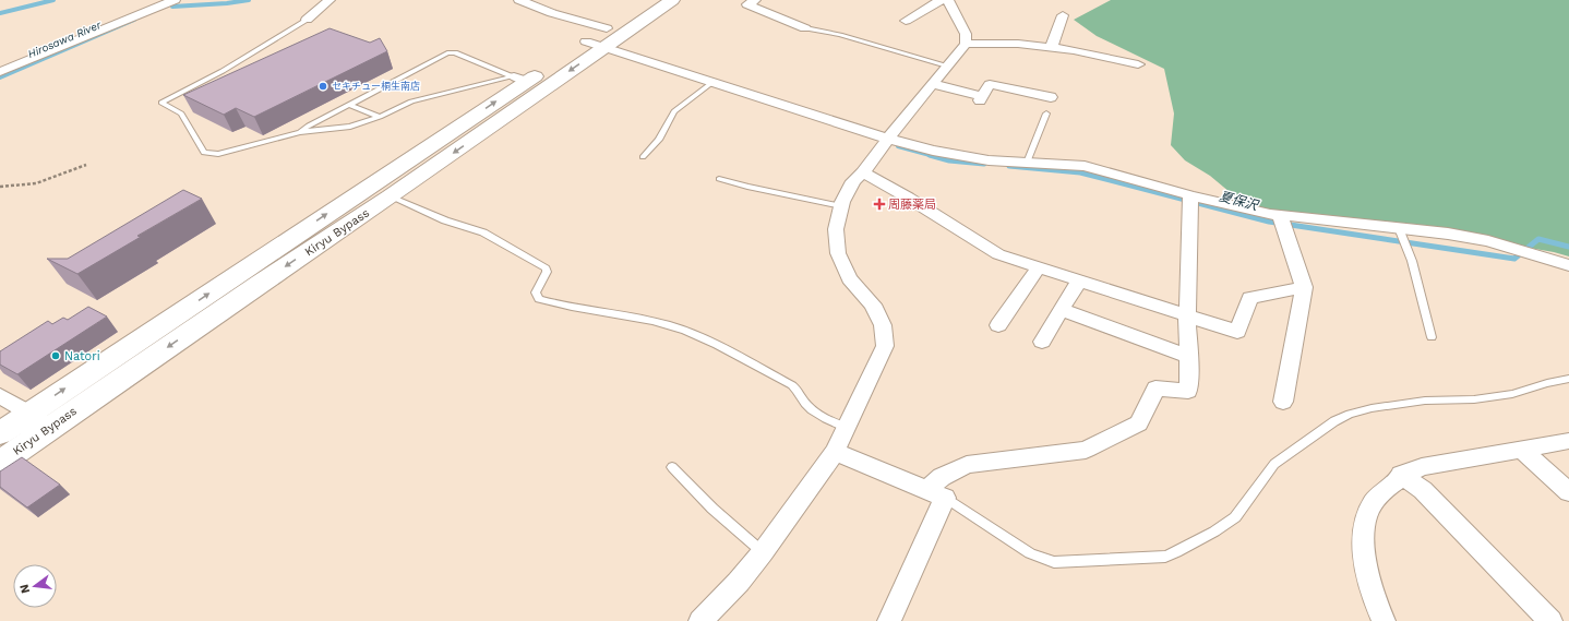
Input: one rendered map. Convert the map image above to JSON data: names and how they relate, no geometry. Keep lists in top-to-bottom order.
{
  "streets": {
    "highway": ["Kiryu Bypass"]
  },
  "water": ["Hirosawa River", "夏保沢"],
  "places": {
    "other": ["セキチュー桐生南店", "Natori"],
    "health": ["周藤薬局"]
  },
  "north": "left"
}
